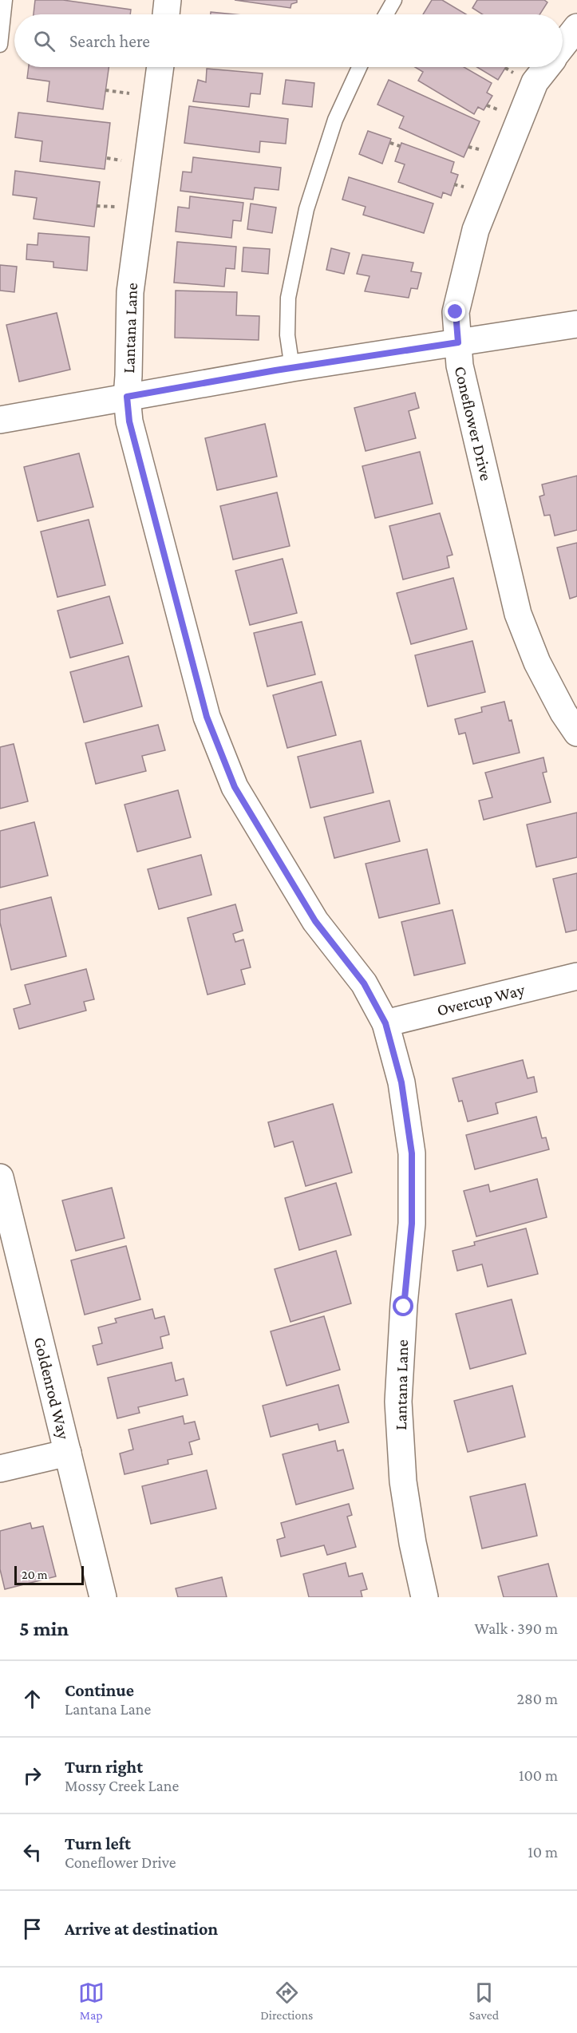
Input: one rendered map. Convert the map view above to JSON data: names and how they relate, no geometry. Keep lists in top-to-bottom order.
{
  "streets": {
    "street": [
      "Lantana Lane",
      "Coneflower Drive",
      "Overcup Way",
      "Goldenrod Way"
    ]
  },
  "crossings": [
    ["Lantana Lane", "Overcup Way"]
  ],
  "scale_bar": "20 m",
  "page": {
    "search": "Search here",
    "scale": "20 m",
    "heading": ["5 min", "Walk · 390 m"],
    "list": [
      ["Continue", "Lantana Lane", "280 m"],
      ["Turn right", "Mossy Creek Lane", "100 m"],
      ["Turn left", "Coneflower Drive", "10 m"],
      "Arrive at destination"
    ],
    "nav": ["Map", "Directions", "Saved"]
  }
}
